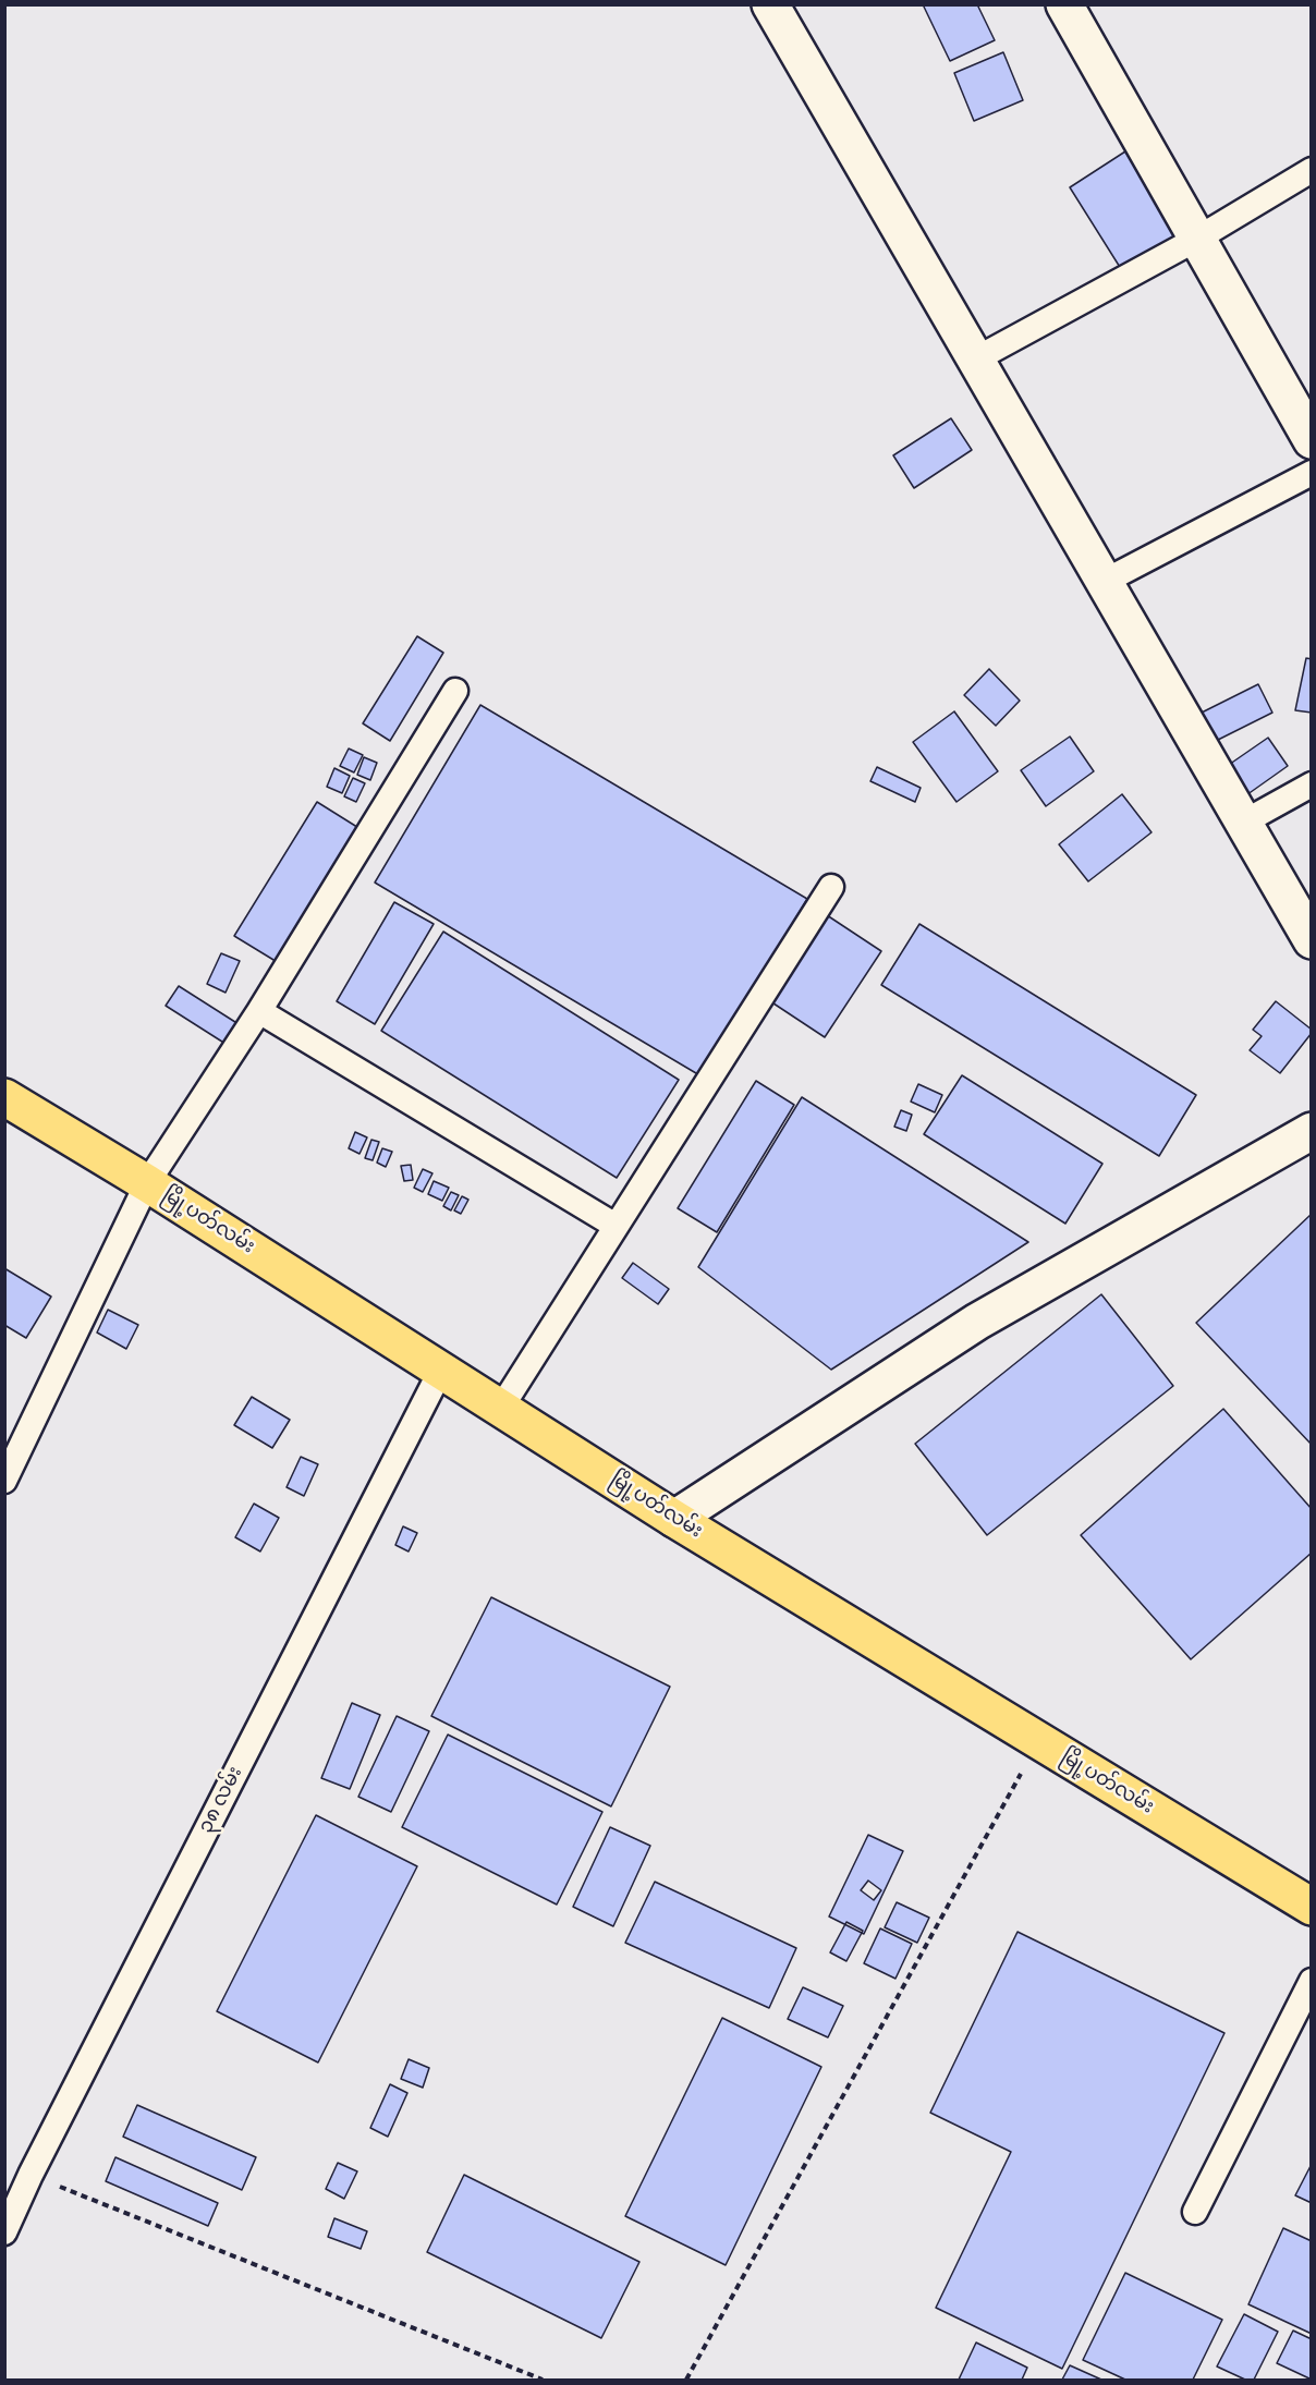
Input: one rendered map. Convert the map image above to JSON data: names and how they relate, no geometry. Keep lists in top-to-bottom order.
{
  "streets": {
    "main road": ["မြို့ပတ်လမ်း"],
    "lane": ["၃၈ လမ်း"]
  },
  "crossings": [
    ["မြို့ပတ်လမ်း", "၃၈ လမ်း"]
  ]
}
